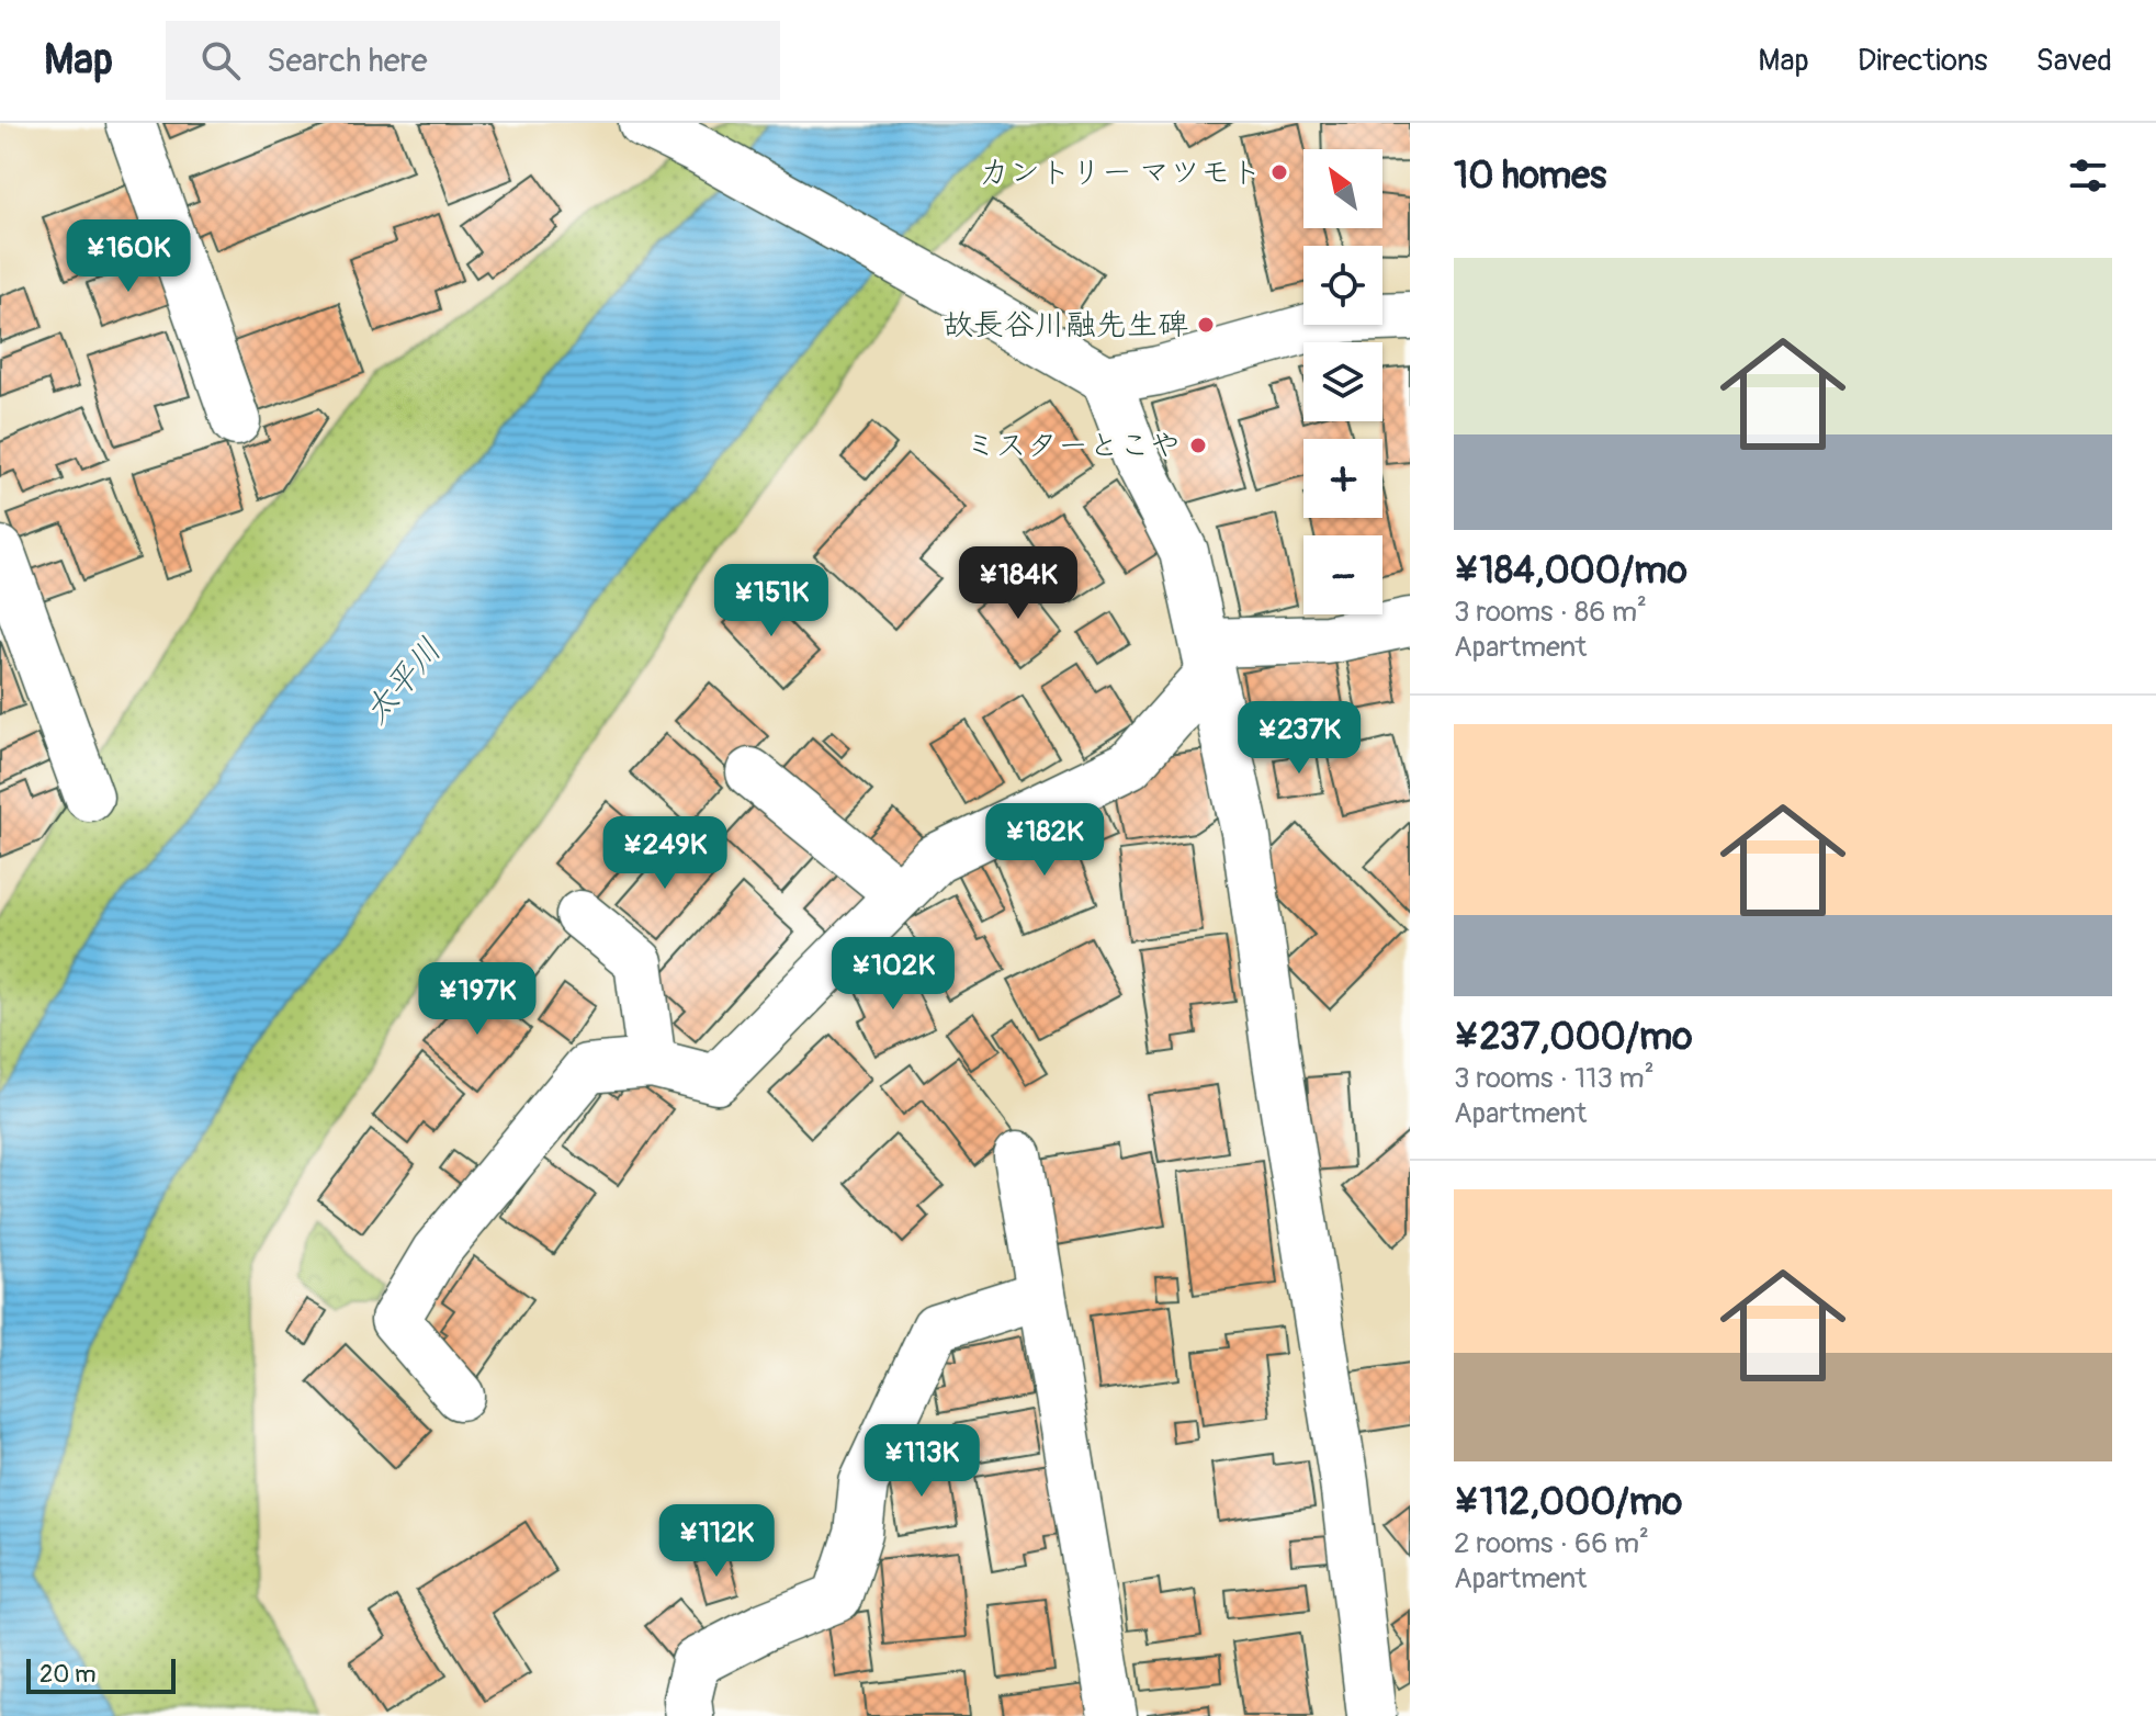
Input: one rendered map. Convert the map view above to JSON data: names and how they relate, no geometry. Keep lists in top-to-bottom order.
{
  "water": ["太平川"],
  "places": ["カントリー マツモト", "故長谷川融先生碑", "ミスターとこや"],
  "scale_bar": "20 m",
  "north": "top left",
  "page": {
    "header": "Map",
    "search": "Search here",
    "nav": ["Map", "Directions", "Saved"],
    "heading": "10 homes",
    "map_buttons": ["+", "−"],
    "price": [
      "¥160K",
      "¥184K",
      "¥151K",
      "¥237K",
      "¥182K",
      "¥249K",
      "¥102K",
      "¥197K",
      "¥113K",
      "¥112K"
    ],
    "list": [
      {
        "name": "¥184,000/mo",
        "note": "3 rooms · 86 m² · Apartment"
      },
      {
        "name": "¥237,000/mo",
        "note": "3 rooms · 113 m² · Apartment"
      },
      {
        "name": "¥112,000/mo",
        "note": "2 rooms · 66 m² · Apartment"
      }
    ],
    "scale": "20 m"
  }
}
